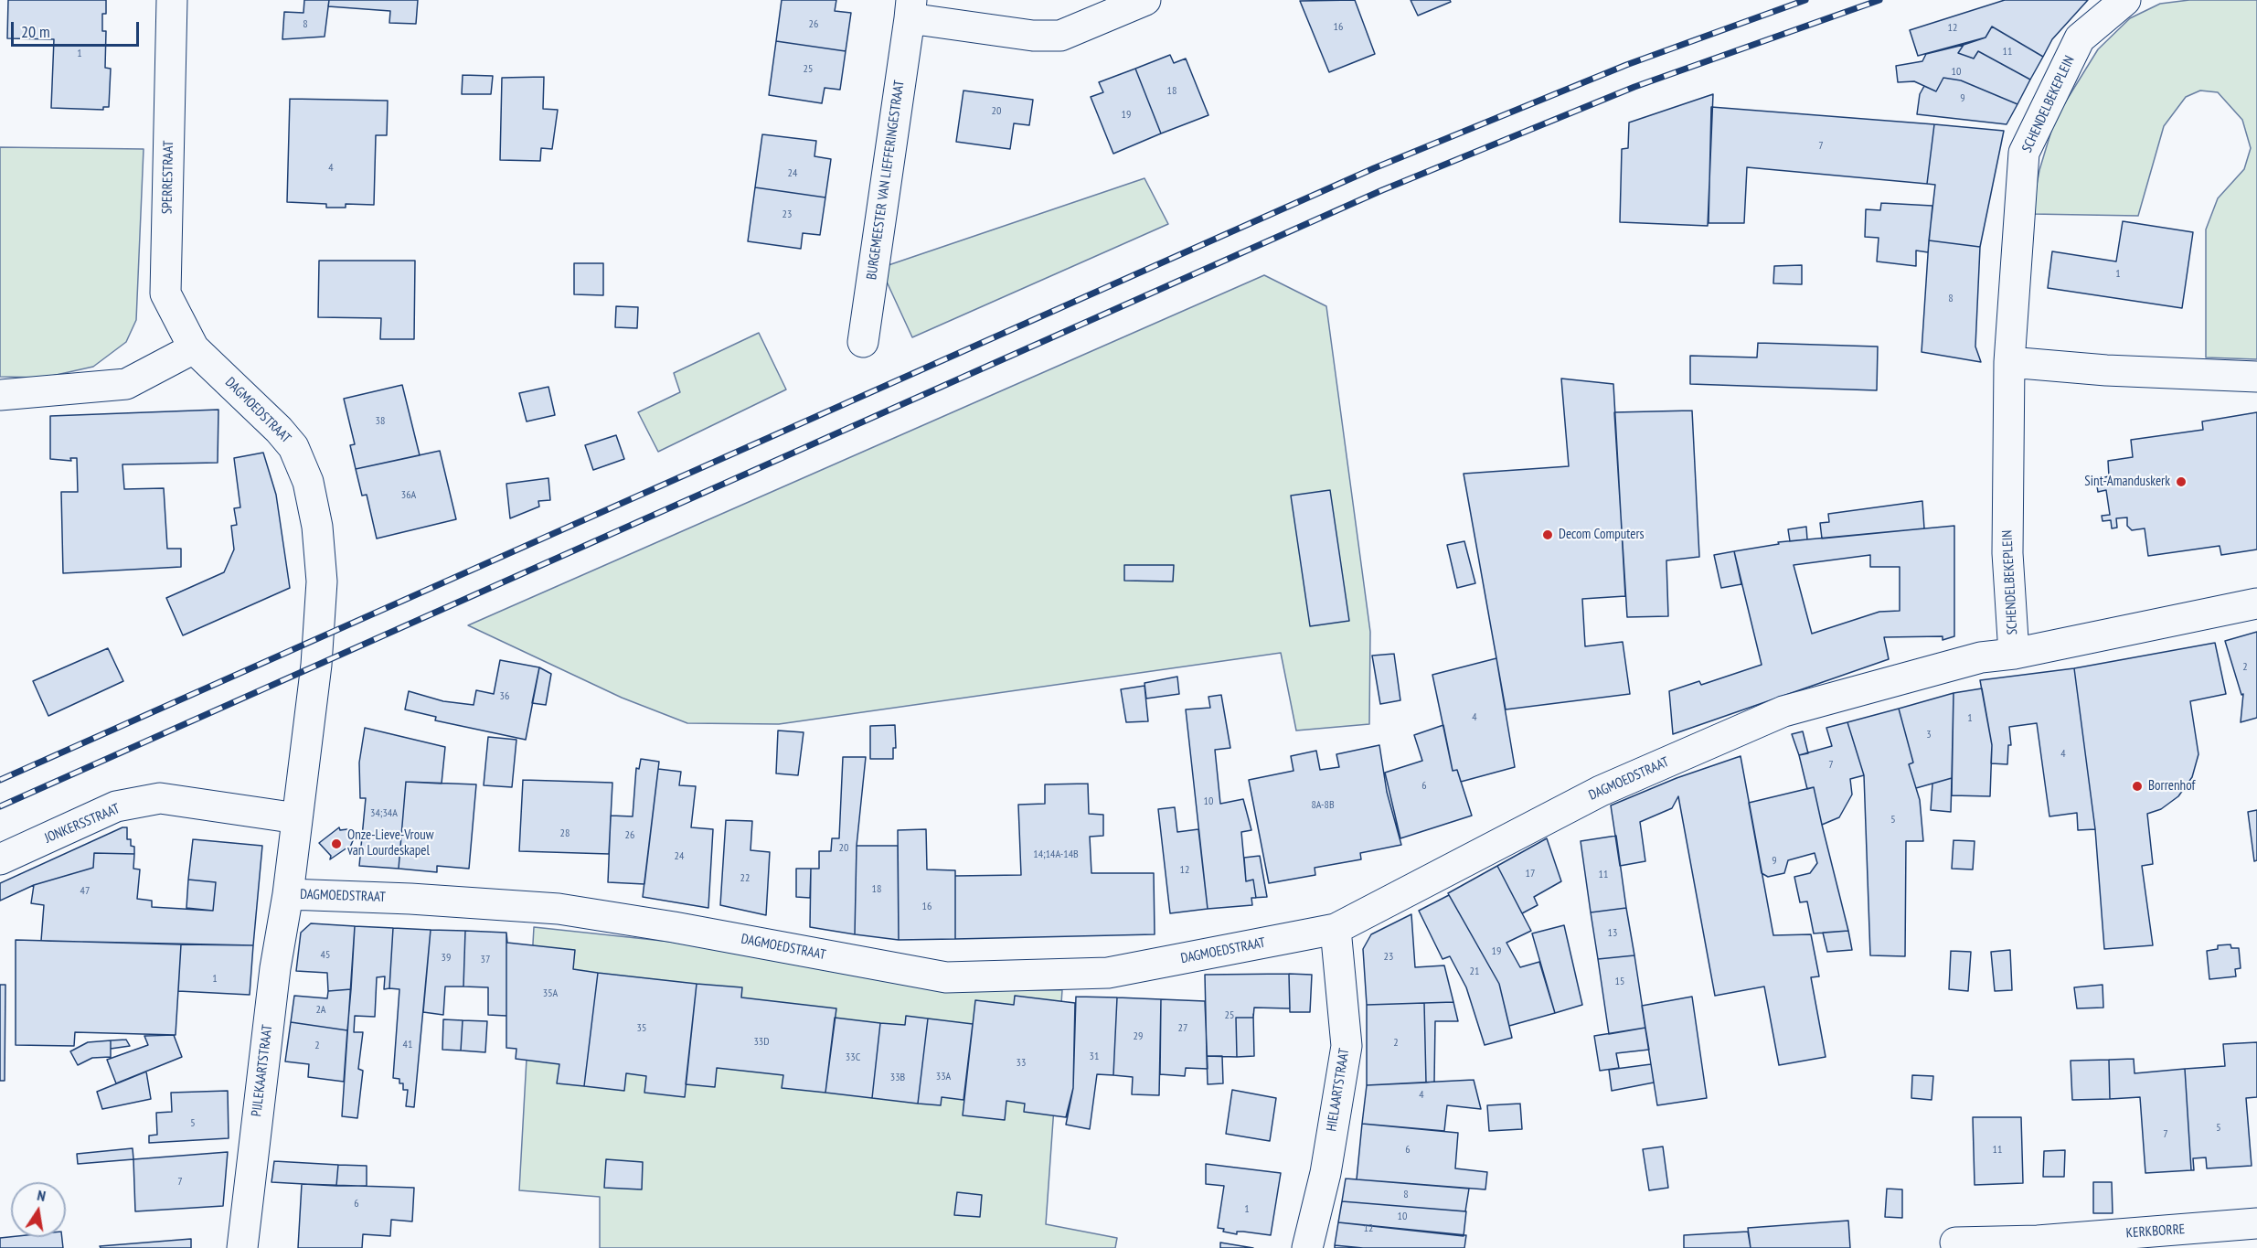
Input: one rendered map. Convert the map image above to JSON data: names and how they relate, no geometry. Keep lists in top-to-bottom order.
{
  "streets": {
    "street": [
      "SCHENDELBEKEPLEIN",
      "SPERRESTRAAT",
      "BURGEMEESTER VAN LIEFFERINGESTRAAT",
      "DAGMOEDSTRAAT",
      "JONKERSSTRAAT",
      "PIJLEKAARTSTRAAT",
      "HIELAARTSTRAAT",
      "KERKBORRE"
    ]
  },
  "crossings": [
    ["SCHENDELBEKEPLEIN", "DAGMOEDSTRAAT"],
    ["SPERRESTRAAT", "DAGMOEDSTRAAT"],
    ["DAGMOEDSTRAAT", "JONKERSSTRAAT"],
    ["DAGMOEDSTRAAT", "PIJLEKAARTSTRAAT"],
    ["DAGMOEDSTRAAT", "HIELAARTSTRAAT"]
  ],
  "places": [
    "Sint-Amanduskerk",
    "Decom Computers",
    "Borrenhof",
    "Onze-Lieve-Vrouw van Lourdeskapel"
  ],
  "house_numbers": [
    "8",
    "26",
    "16",
    "12",
    "11",
    "1",
    "25",
    "10",
    "18",
    "9",
    "20",
    "19",
    "7",
    "4",
    "24",
    "23",
    "1",
    "8",
    "38",
    "36A",
    "2",
    "36",
    "4",
    "1",
    "3",
    "4",
    "7",
    "6",
    "10",
    "8A-8B",
    "34;34A",
    "5",
    "28",
    "26",
    "20",
    "14;14A-14B",
    "24",
    "9",
    "12",
    "17",
    "11",
    "22",
    "18",
    "47",
    "16",
    "13",
    "19",
    "45",
    "23",
    "39",
    "37",
    "21",
    "1",
    "15",
    "35A",
    "2A",
    "25",
    "35",
    "27",
    "29",
    "33D",
    "2",
    "41",
    "2",
    "31",
    "33C",
    "33",
    "33A",
    "33B",
    "4",
    "5",
    "5",
    "7",
    "6",
    "11",
    "7",
    "8",
    "6",
    "1",
    "10",
    "12"
  ],
  "scale_bar": "20 m",
  "north": "top"
}
